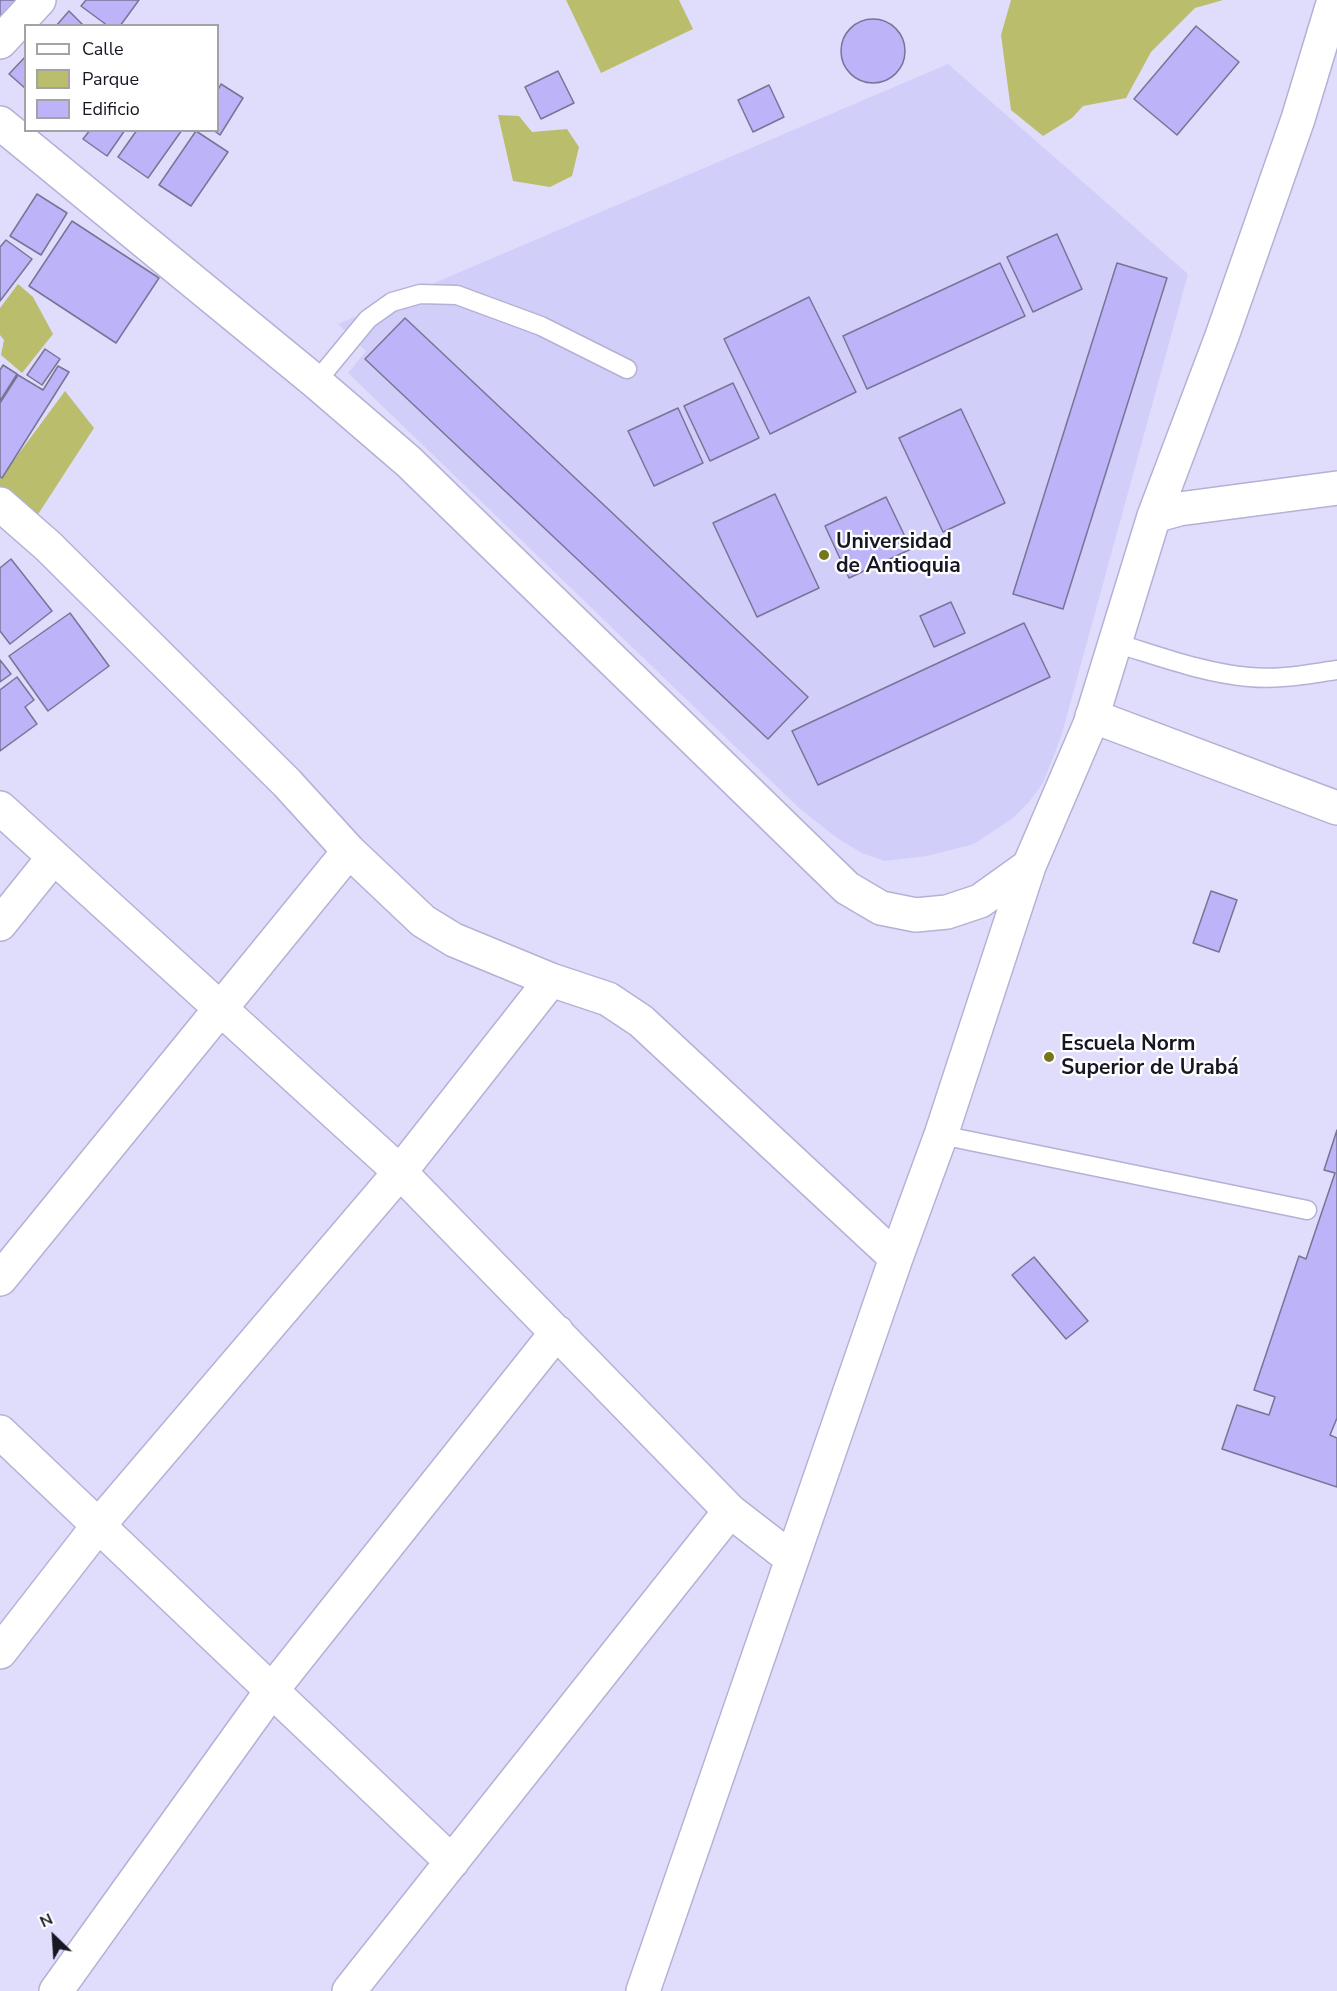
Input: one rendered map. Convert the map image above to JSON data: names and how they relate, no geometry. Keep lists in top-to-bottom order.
{
  "places": ["Universidad de Antioquia", "Escuela Norm Superior de Urabá"],
  "legend": ["Calle", "Parque", "Edificio"],
  "north": "top left"
}
